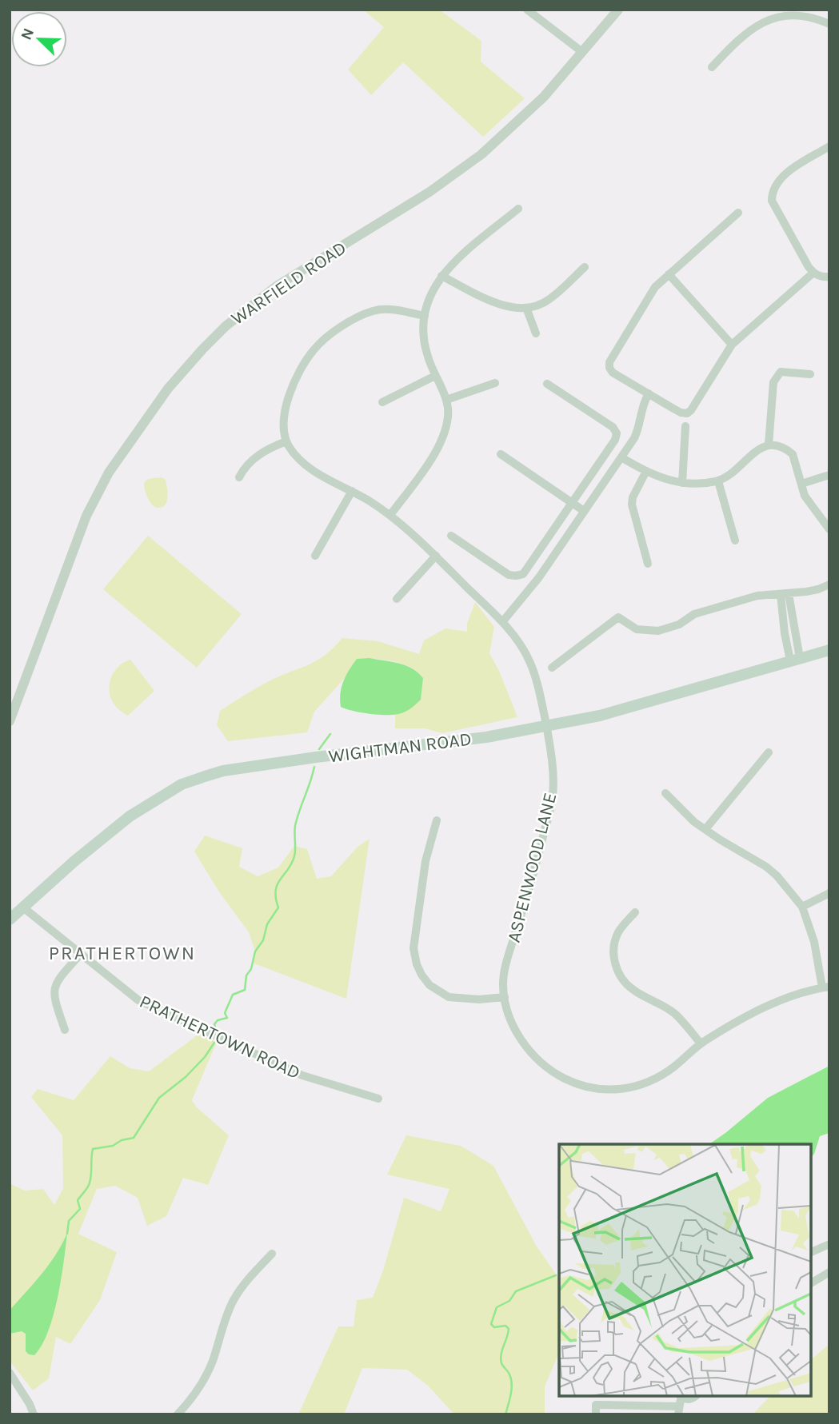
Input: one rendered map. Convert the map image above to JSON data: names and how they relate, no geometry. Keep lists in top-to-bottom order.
{
  "streets": {
    "main road": ["WIGHTMAN ROAD"],
    "street": ["WARFIELD ROAD", "ASPENWOOD LANE", "PRATHERTOWN ROAD"]
  },
  "crossings": [
    ["WIGHTMAN ROAD", "ASPENWOOD LANE"],
    ["WIGHTMAN ROAD", "PRATHERTOWN ROAD"]
  ],
  "districts": ["PRATHERTOWN"],
  "north": "top left"
}
